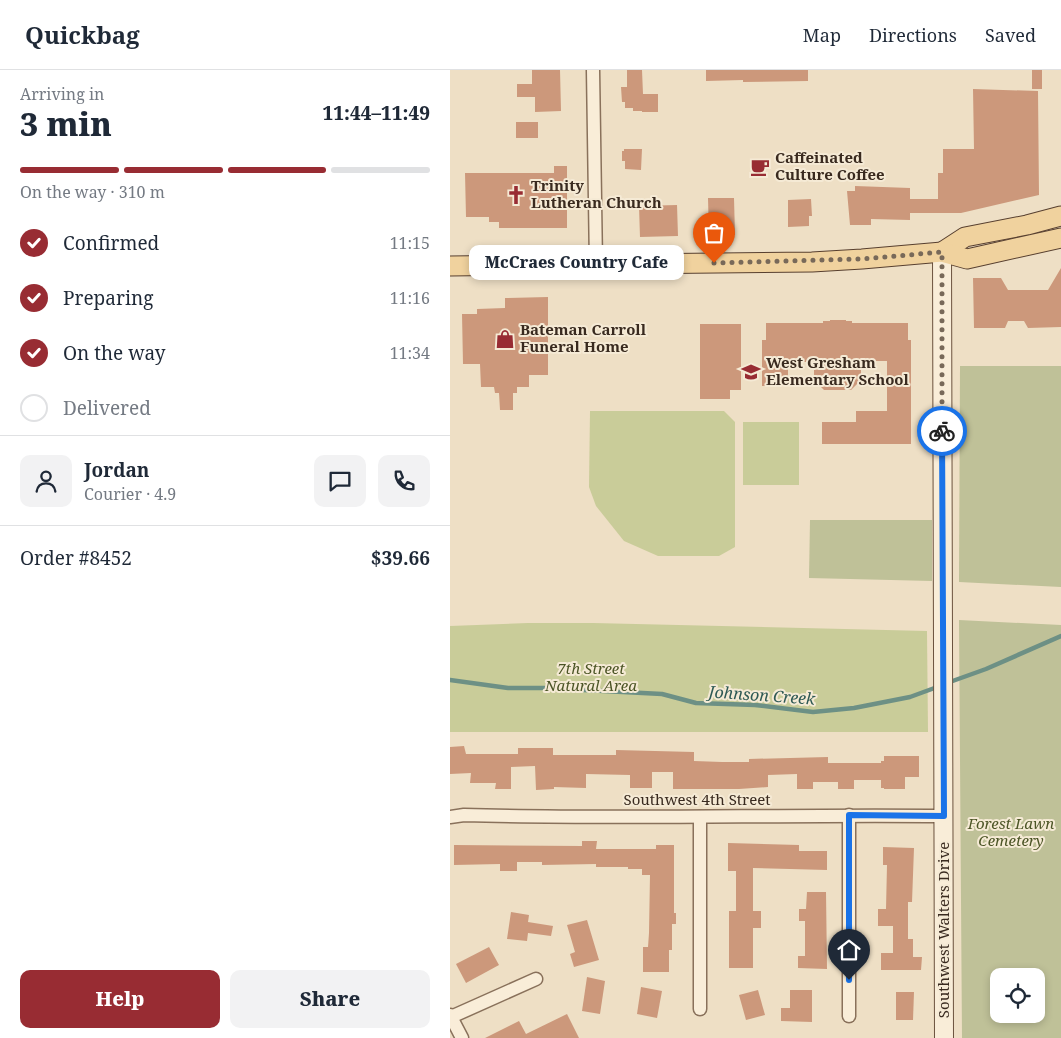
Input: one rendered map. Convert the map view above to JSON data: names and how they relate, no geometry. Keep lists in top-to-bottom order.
{
  "streets": {
    "street": ["Southwest 4th Street", "Southwest Walters Drive"]
  },
  "crossings": [
    ["Southwest 4th Street", "Southwest Walters Drive"]
  ],
  "water": ["Johnson Creek"],
  "parks": ["7th Street Natural Area", "Forest Lawn Cemetery"],
  "places": {
    "cafe": ["Caffeinated Culture Coffee"],
    "church": ["Trinity Lutheran Church"],
    "other": ["McCraes Country Cafe"],
    "shop": ["Bateman Carroll Funeral Home"],
    "school or university": ["West Gresham Elementary School"]
  },
  "page": {
    "header": "Quickbag",
    "nav": ["Map", "Directions", "Saved"],
    "heading": ["3 min", "Arriving in", "11:44–11:49"],
    "panel": [
      "Jordan",
      "Courier · 4.9",
      "Order #8452",
      "$39.66"
    ],
    "bar": "On the way · 310 m",
    "list": [
      ["Confirmed", "11:15"],
      ["Preparing", "11:16"],
      ["On the way", "11:34"],
      "Delivered"
    ],
    "bubble": "McCraes Country Cafe",
    "buttons": ["Help", "Share"]
  }
}
